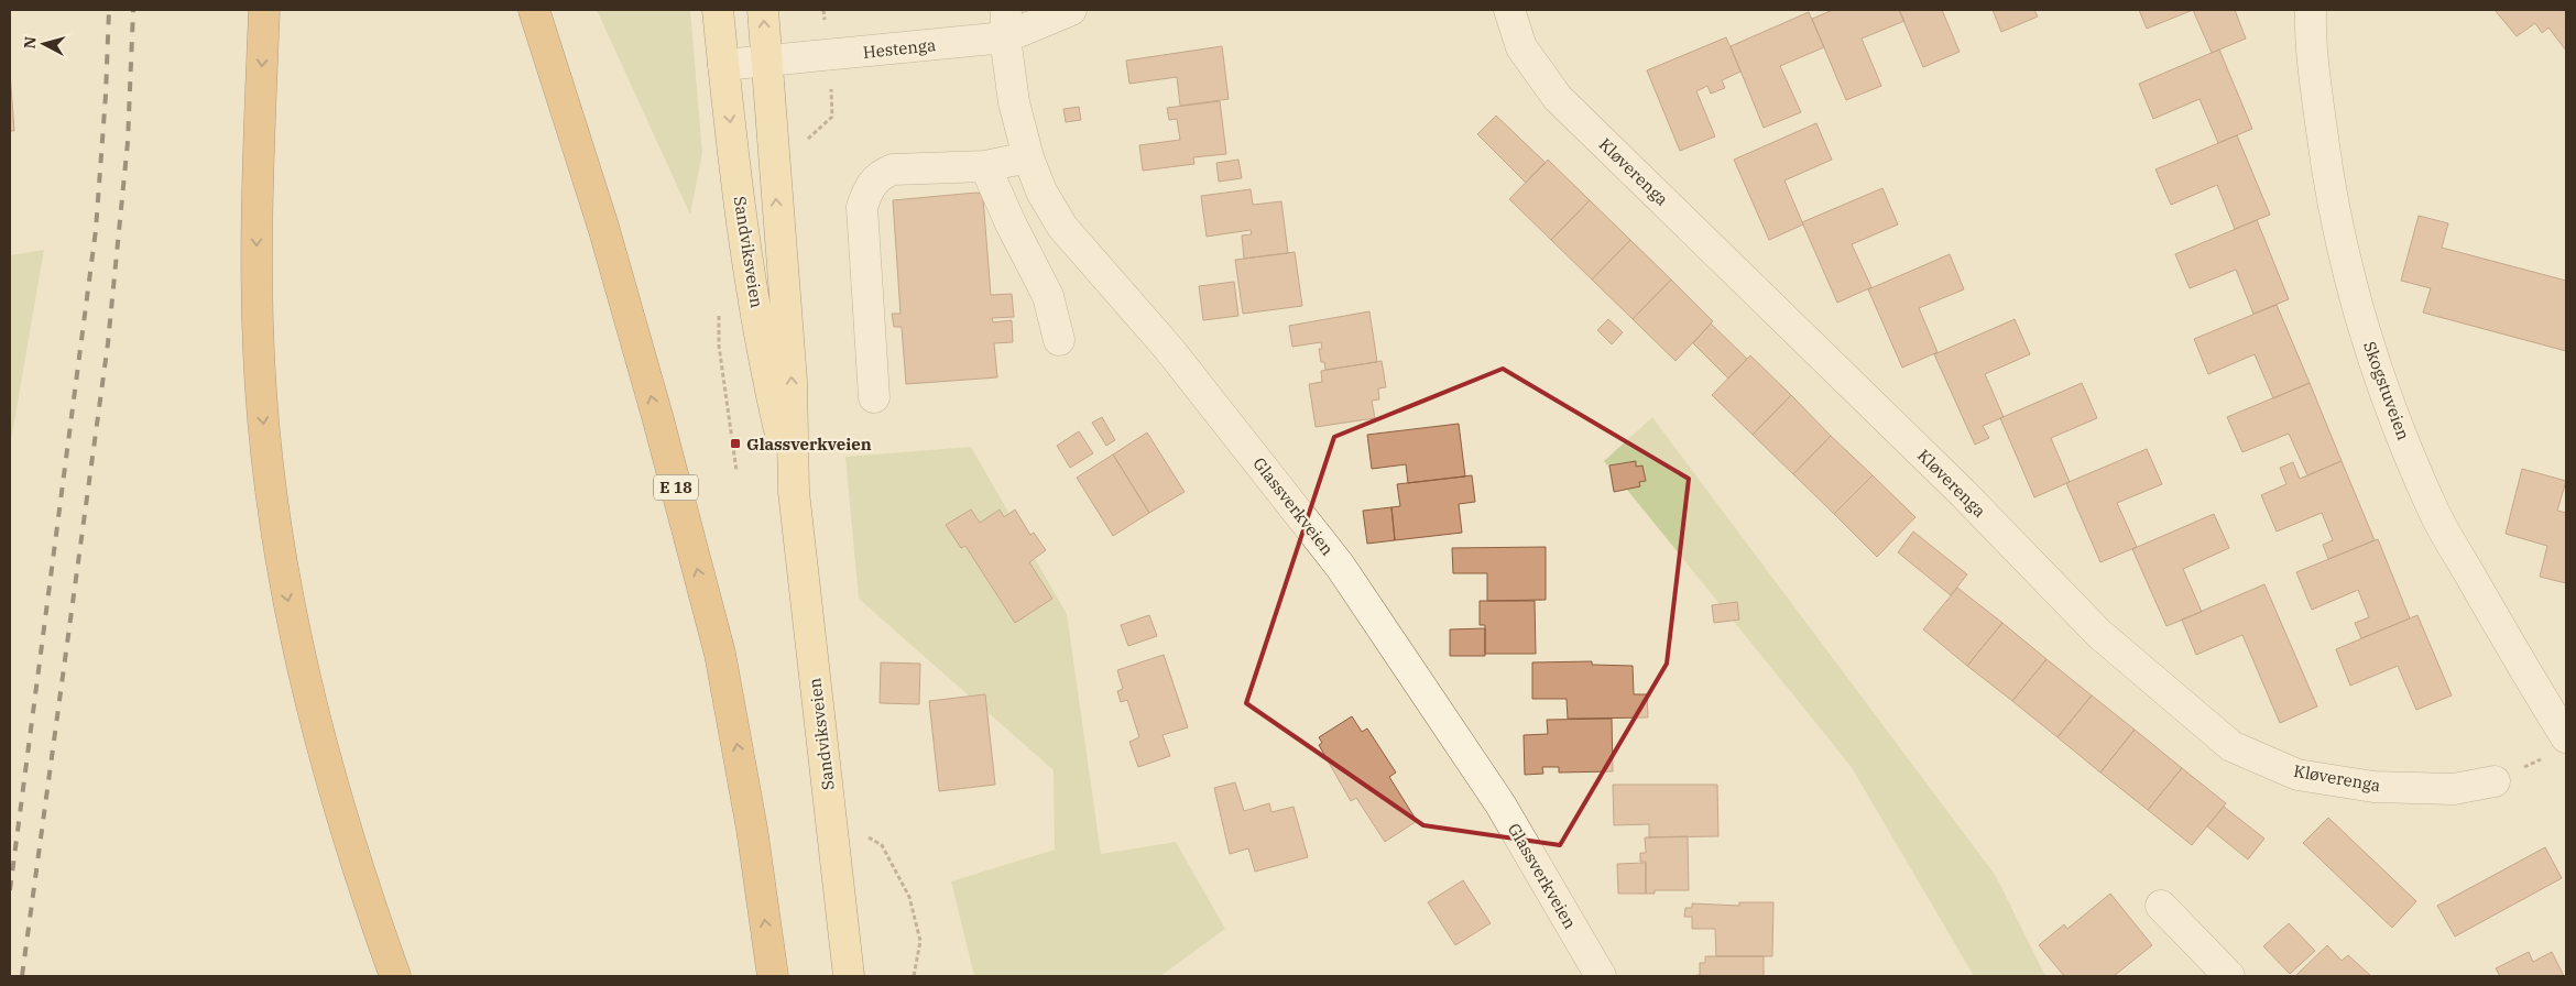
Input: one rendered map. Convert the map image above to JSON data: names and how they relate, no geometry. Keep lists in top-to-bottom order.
{
  "streets": {
    "highway": ["E 18"],
    "main road": ["Sandviksveien"],
    "street": [
      "Hestenga",
      "Kløverenga",
      "Skogstuveien",
      "Glassverkveien"
    ]
  },
  "crossings": [
    ["Hestenga", "Sandviksveien"],
    ["Hestenga", "Glassverkveien"]
  ],
  "places": {
    "transit": ["Glassverkveien"]
  },
  "north": "left"
}
